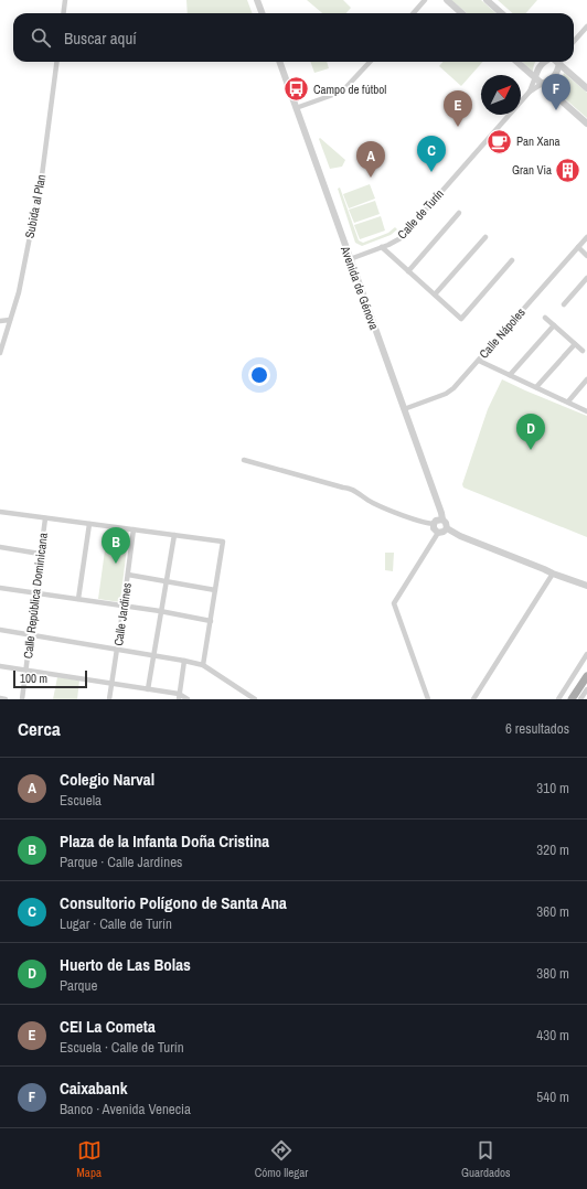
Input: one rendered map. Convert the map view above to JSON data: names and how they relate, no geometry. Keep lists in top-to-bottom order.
{
  "streets": {
    "street": [
      "Subida al Plan",
      "Calle de Turín",
      "Avenida de Génova",
      "Calle Nápoles",
      "Calle República Dominicana",
      "Calle Jardines"
    ]
  },
  "crossings": [
    ["Calle de Turín", "Avenida de Génova"],
    ["Avenida de Génova", "Calle Nápoles"]
  ],
  "places": {
    "bus stop": ["Campo de fútbol"],
    "cafe": ["Pan Xana"],
    "building": ["Gran Via"]
  },
  "scale_bar": "100 m",
  "north": "top right",
  "page": {
    "search": "Buscar aquí",
    "pins": [
      "F",
      "E",
      "C",
      "A",
      "D",
      "B"
    ],
    "scale": "100 m",
    "heading": ["Cerca", "6 resultados"],
    "list": [
      {
        "mark": "A",
        "name": "Colegio Narval",
        "note": "Escuela",
        "value": "310 m"
      },
      {
        "mark": "B",
        "name": "Plaza de la Infanta Doña Cristina",
        "note": "Parque · Calle Jardines",
        "value": "320 m"
      },
      {
        "mark": "C",
        "name": "Consultorio Polígono de Santa Ana",
        "note": "Lugar · Calle de Turín",
        "value": "360 m"
      },
      {
        "mark": "D",
        "name": "Huerto de Las Bolas",
        "note": "Parque",
        "value": "380 m"
      },
      {
        "mark": "E",
        "name": "CEI La Cometa",
        "note": "Escuela · Calle de Turín",
        "value": "430 m"
      },
      {
        "mark": "F",
        "name": "Caixabank",
        "note": "Banco · Avenida Venecia",
        "value": "540 m"
      }
    ],
    "nav": ["Mapa", "Cómo llegar", "Guardados"]
  }
}
